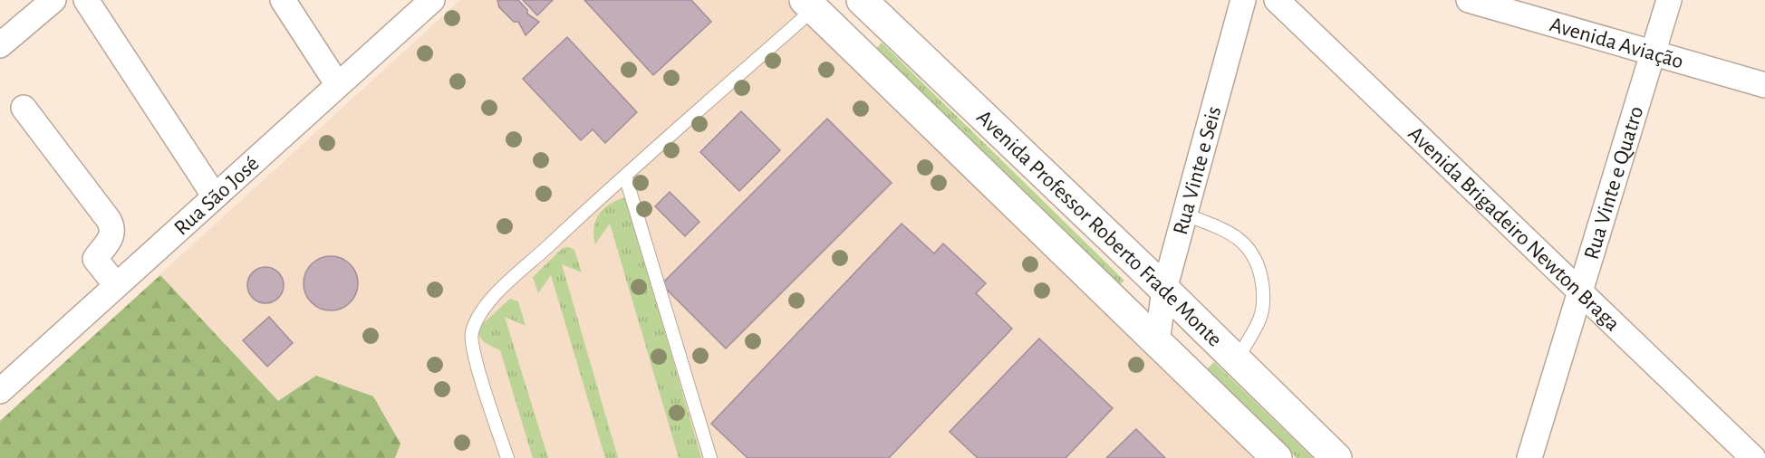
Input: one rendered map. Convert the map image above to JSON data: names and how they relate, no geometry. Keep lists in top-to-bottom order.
{
  "streets": {
    "main road": ["Avenida Professor Roberto Frade Monte"],
    "street": [
      "Avenida Aviação",
      "Rua Vinte e Seis",
      "Rua Vinte e Quatro",
      "Rua São José",
      "Avenida Brigadeiro Newton Braga"
    ]
  },
  "crossings": [
    ["Avenida Aviação", "Rua Vinte e Quatro"],
    ["Rua Vinte e Seis", "Avenida Professor Roberto Frade Monte"],
    ["Rua Vinte e Quatro", "Avenida Brigadeiro Newton Braga"]
  ]
}
